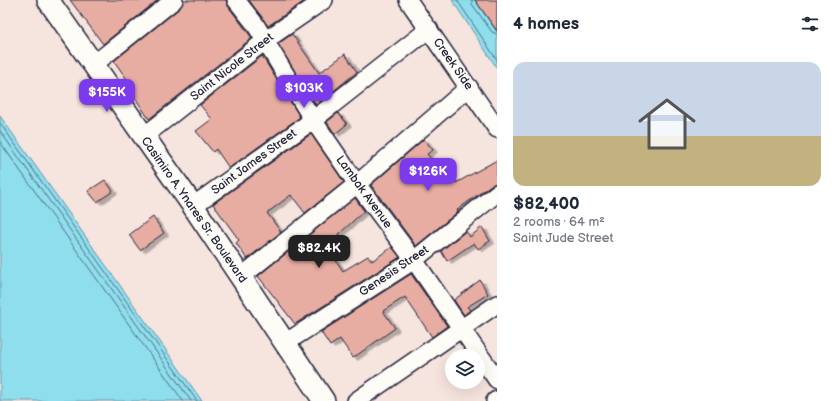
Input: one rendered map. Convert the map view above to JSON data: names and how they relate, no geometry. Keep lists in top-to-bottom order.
{
  "streets": {
    "main road": ["Casimiro A. Ynares Sr. Boulevard"],
    "street": [
      "Creek Side",
      "Saint Nicole Street",
      "Saint James Street",
      "Lambak Avenue",
      "Genesis Street"
    ]
  },
  "crossings": [
    ["Creek Side", "Saint James Street"],
    ["Saint Nicole Street", "Lambak Avenue"],
    ["Saint Nicole Street", "Casimiro A. Ynares Sr. Boulevard"],
    ["Saint James Street", "Lambak Avenue"],
    ["Saint James Street", "Casimiro A. Ynares Sr. Boulevard"],
    ["Lambak Avenue", "Genesis Street"],
    ["Casimiro A. Ynares Sr. Boulevard", "Genesis Street"]
  ],
  "page": {
    "heading": "4 homes",
    "list": [
      {
        "name": "$82,400",
        "note": "2 rooms · 64 m² · Saint Jude Street"
      }
    ],
    "price": [
      "$103K",
      "$155K",
      "$126K",
      "$82.4K"
    ]
  }
}
